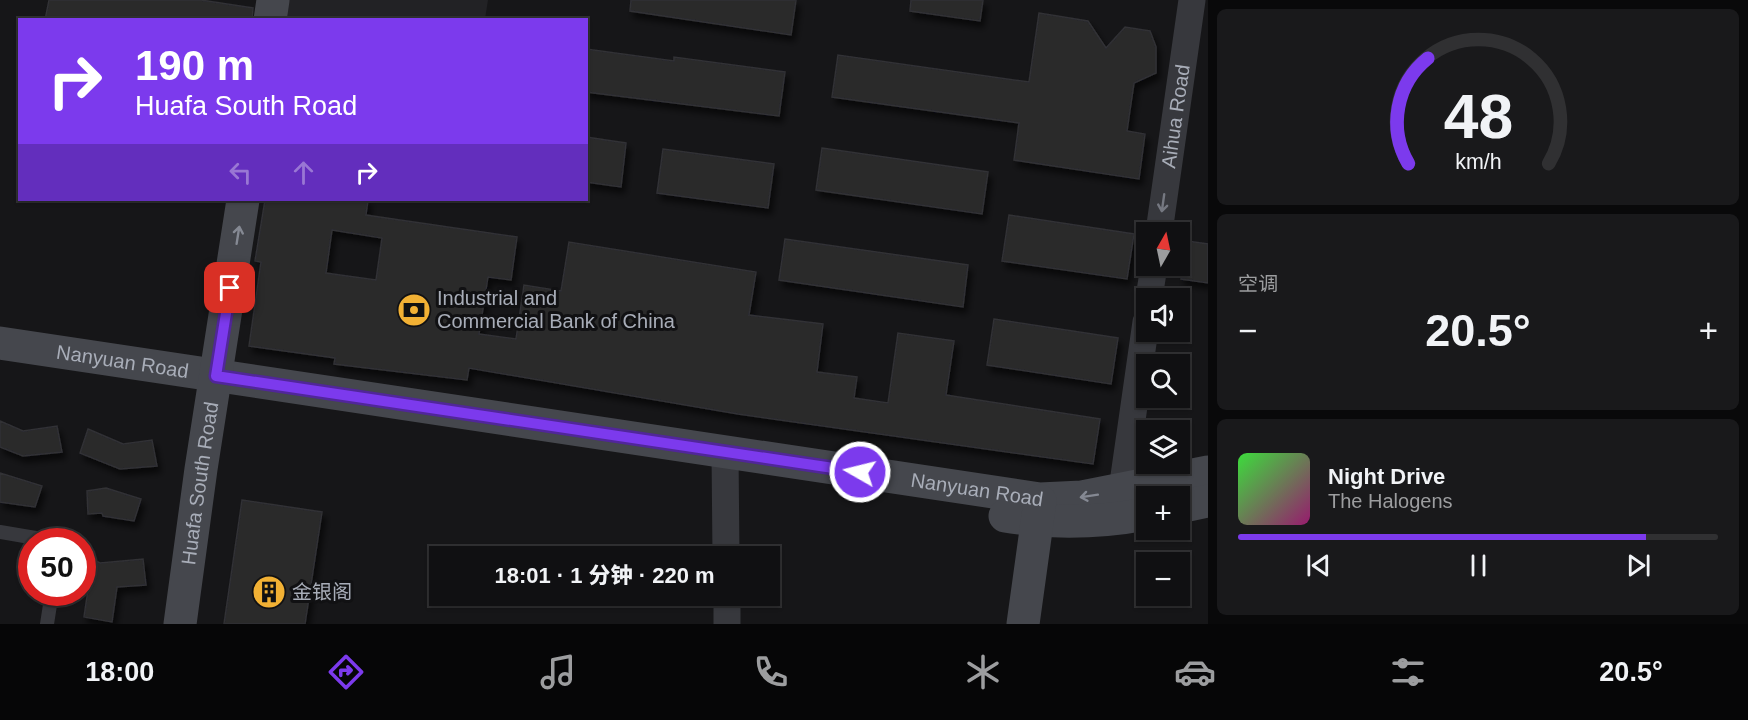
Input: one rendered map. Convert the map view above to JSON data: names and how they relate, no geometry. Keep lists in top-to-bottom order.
{
  "streets": {
    "main road": ["Nanyuan Road", "Huafa South Road"],
    "street": ["Aihua Road"]
  },
  "crossings": [
    ["Nanyuan Road", "Huafa South Road"]
  ],
  "one_way": ["Aihua Road", "Huafa South Road"],
  "places": {
    "bank": ["Industrial and Commercial Bank of China"],
    "building": ["金银阁"]
  },
  "north": "top",
  "page": {
    "turn": ["190 m", "Huafa South Road"],
    "tile": "空调",
    "map_buttons": ["+", "−"],
    "heat": ["−", "20.5°", "+"],
    "song": ["Night Drive", "The Halogens"],
    "limit": "50",
    "trip": "18:01 · 1 分钟 · 220 m",
    "tabs": ["18:00", "20.5°"],
    "gauge": ["48", "km/h"]
  }
}
